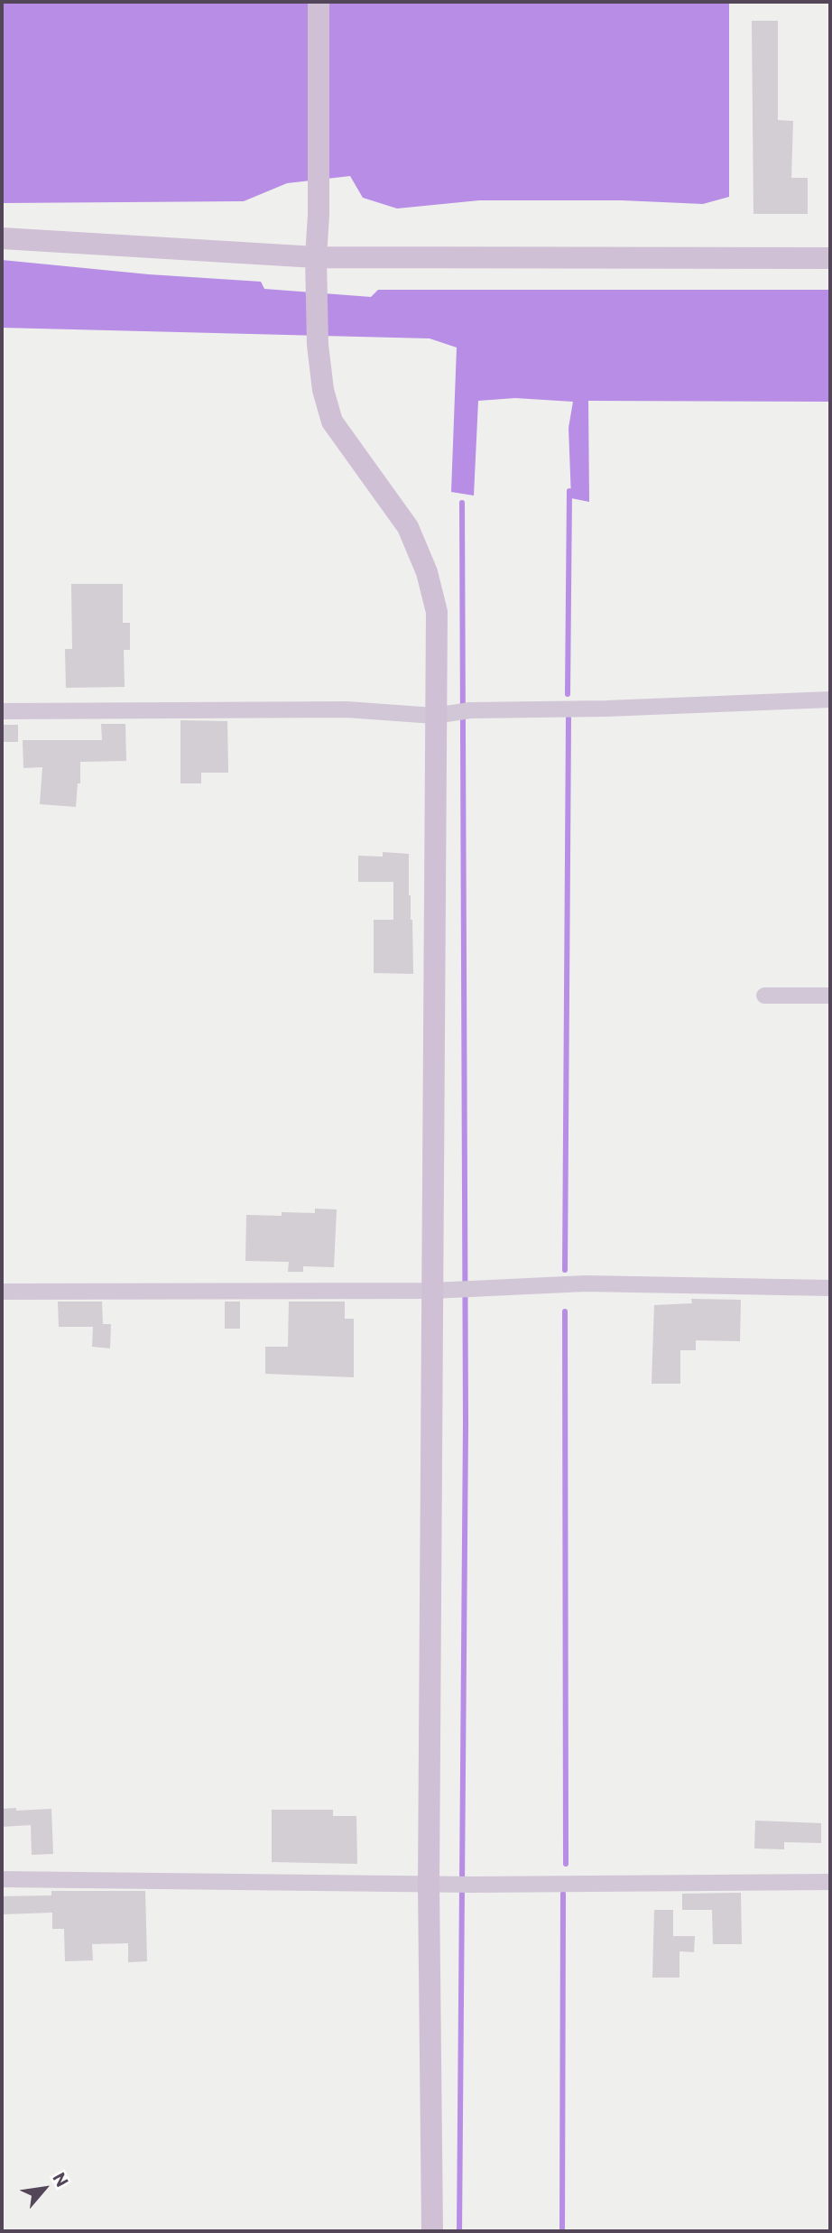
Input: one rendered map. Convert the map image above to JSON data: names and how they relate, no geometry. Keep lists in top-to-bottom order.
{
  "north": "top right"
}
